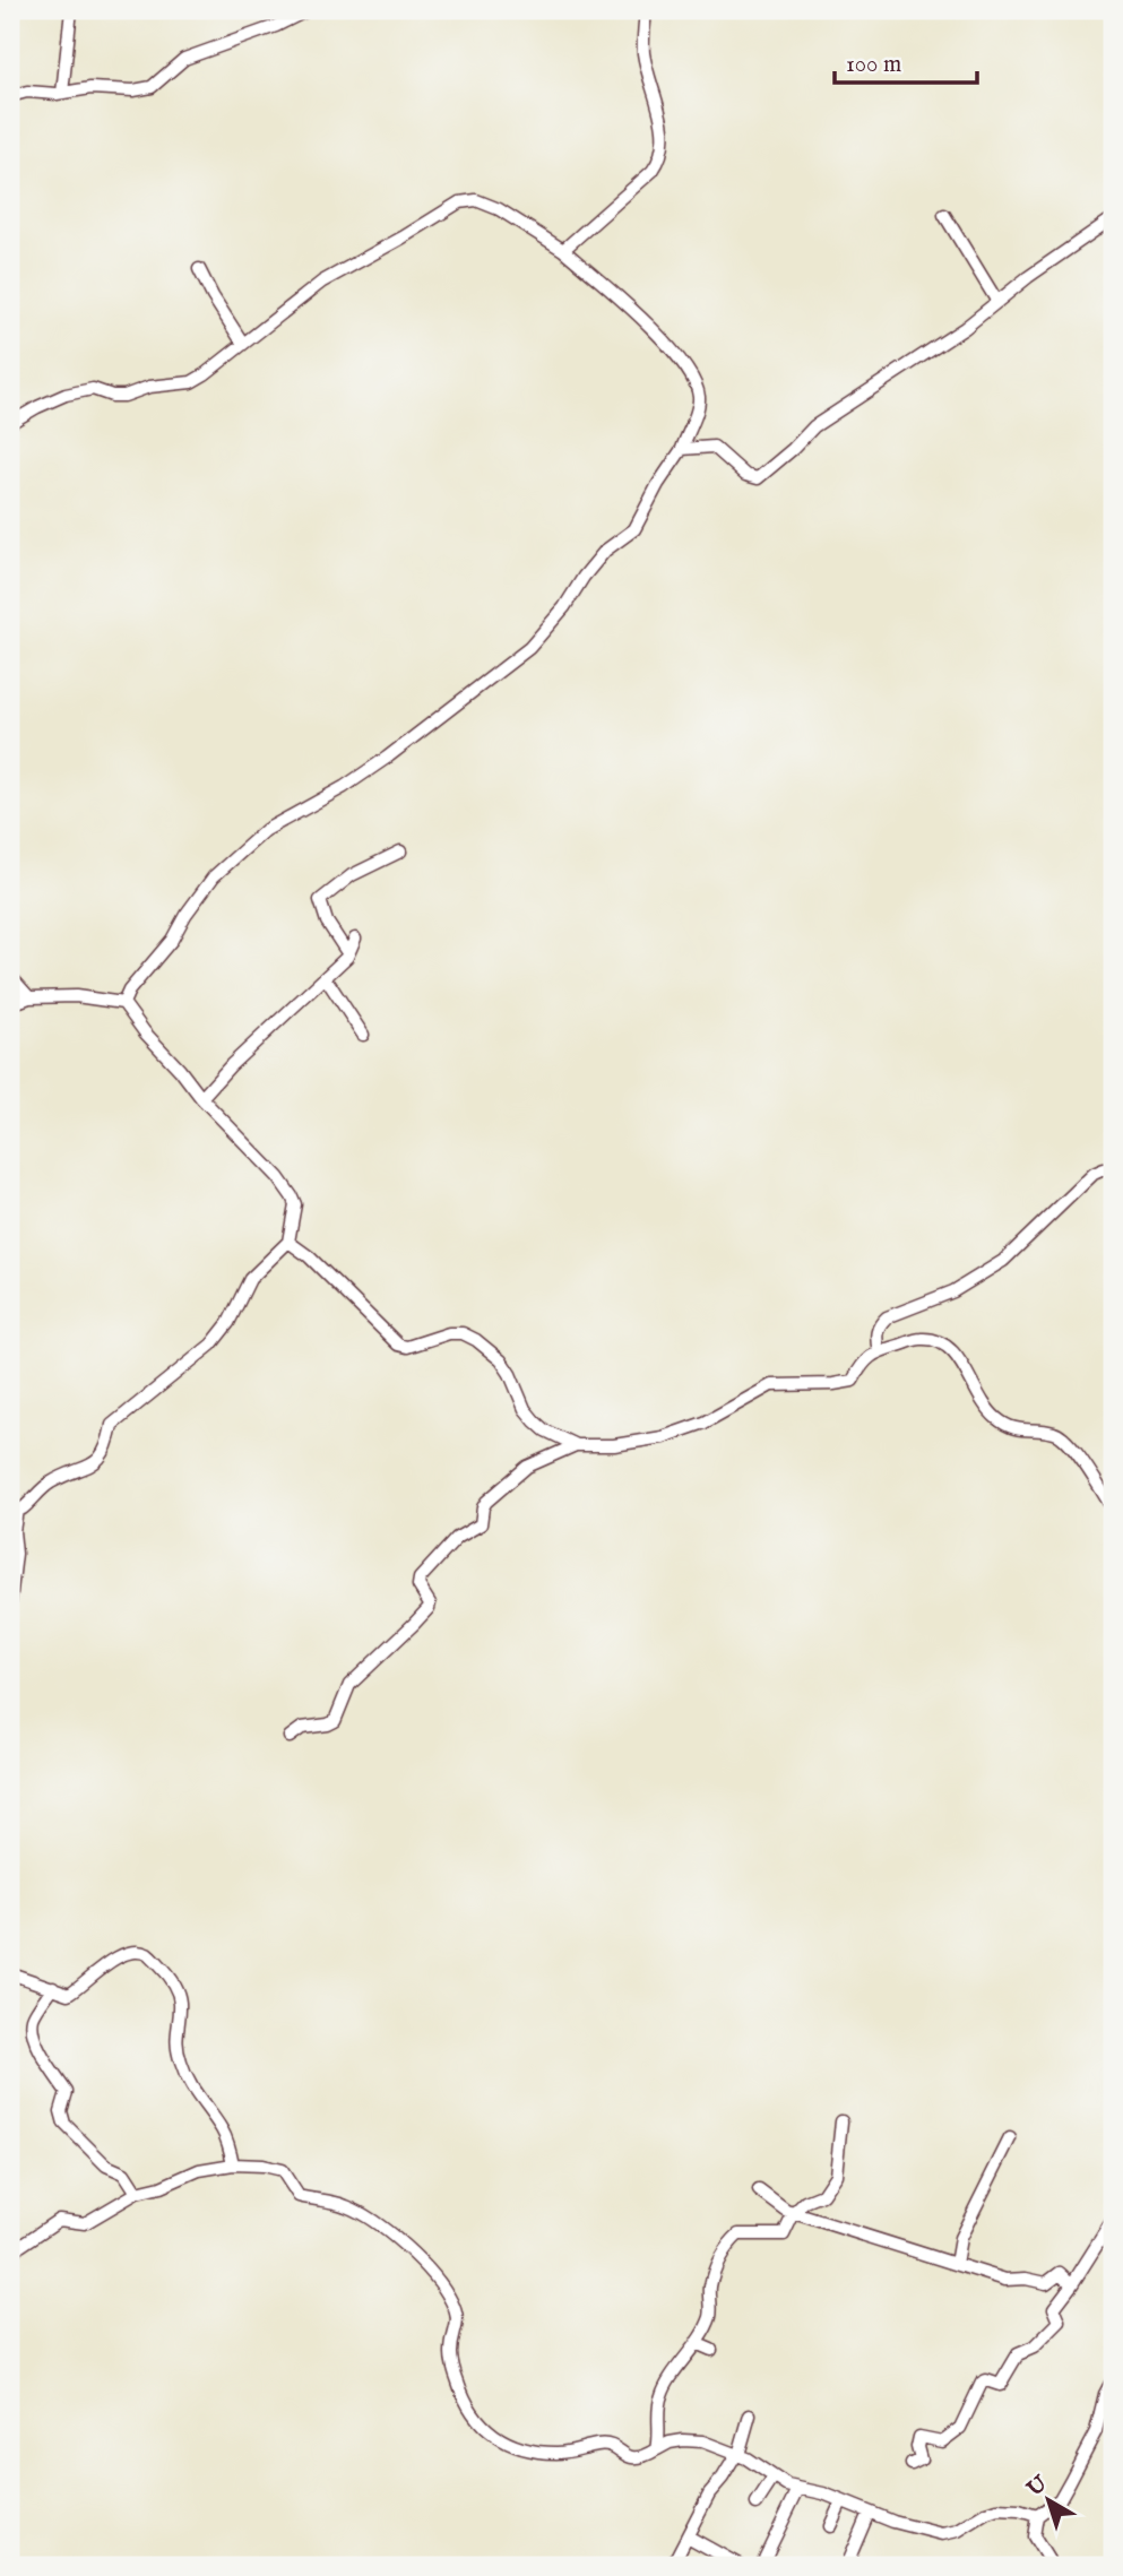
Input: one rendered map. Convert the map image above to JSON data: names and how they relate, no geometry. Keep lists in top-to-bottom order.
{
  "scale_bar": "100 m",
  "north": "top left"
}
